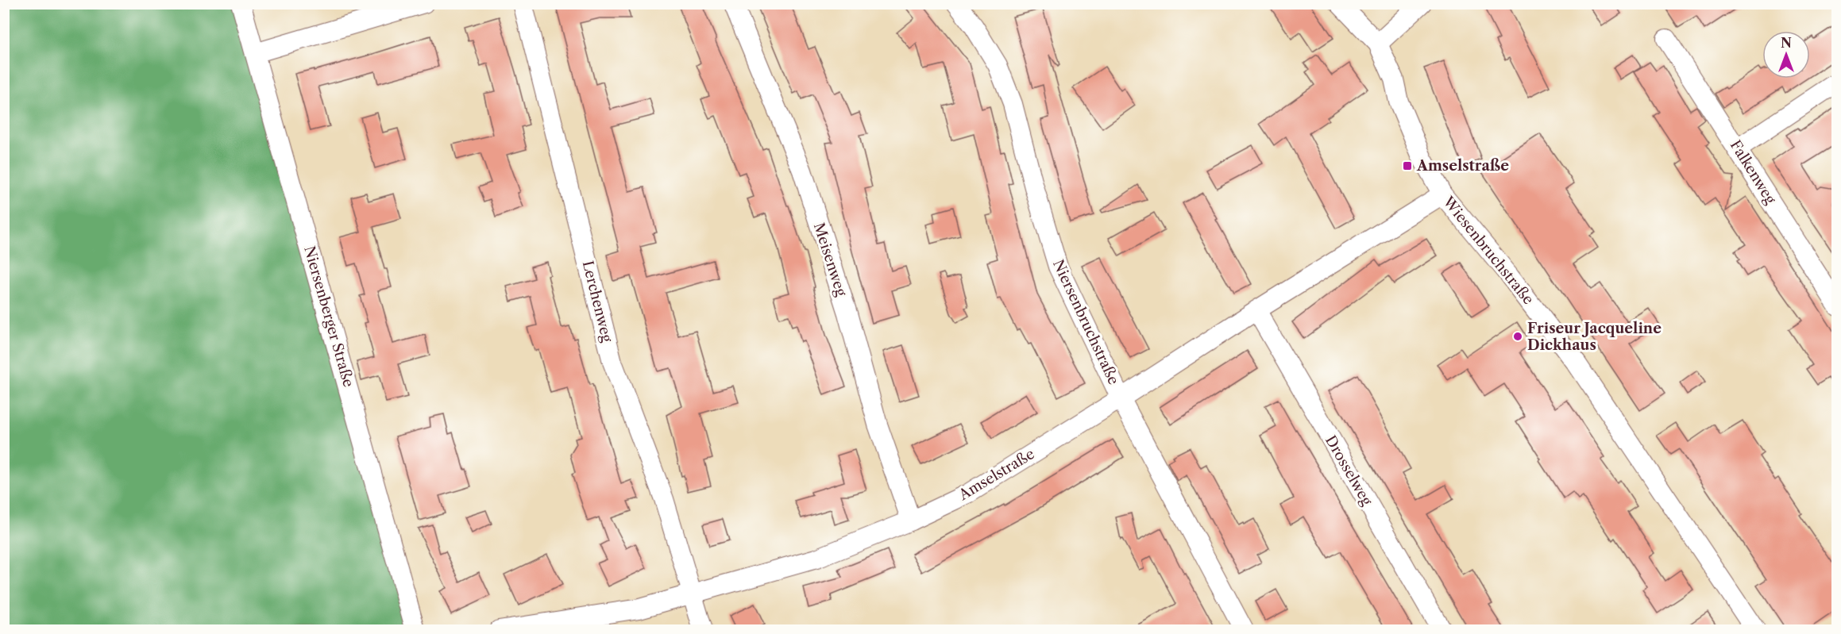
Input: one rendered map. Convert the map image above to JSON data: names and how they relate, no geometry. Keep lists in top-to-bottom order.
{
  "streets": {
    "street": [
      "Falkenweg",
      "Wiesenbruchstraße",
      "Meisenweg",
      "Lerchenweg",
      "Niersenberger Straße",
      "Niersenbruchstraße",
      "Drosselweg",
      "Amselstraße"
    ]
  },
  "crossings": [
    ["Wiesenbruchstraße", "Amselstraße"],
    ["Meisenweg", "Amselstraße"],
    ["Lerchenweg", "Amselstraße"],
    ["Niersenbruchstraße", "Amselstraße"],
    ["Drosselweg", "Amselstraße"]
  ],
  "places": {
    "transit": ["Amselstraße"],
    "other": ["Friseur Jacqueline Dickhaus"]
  },
  "north": "top"
}
